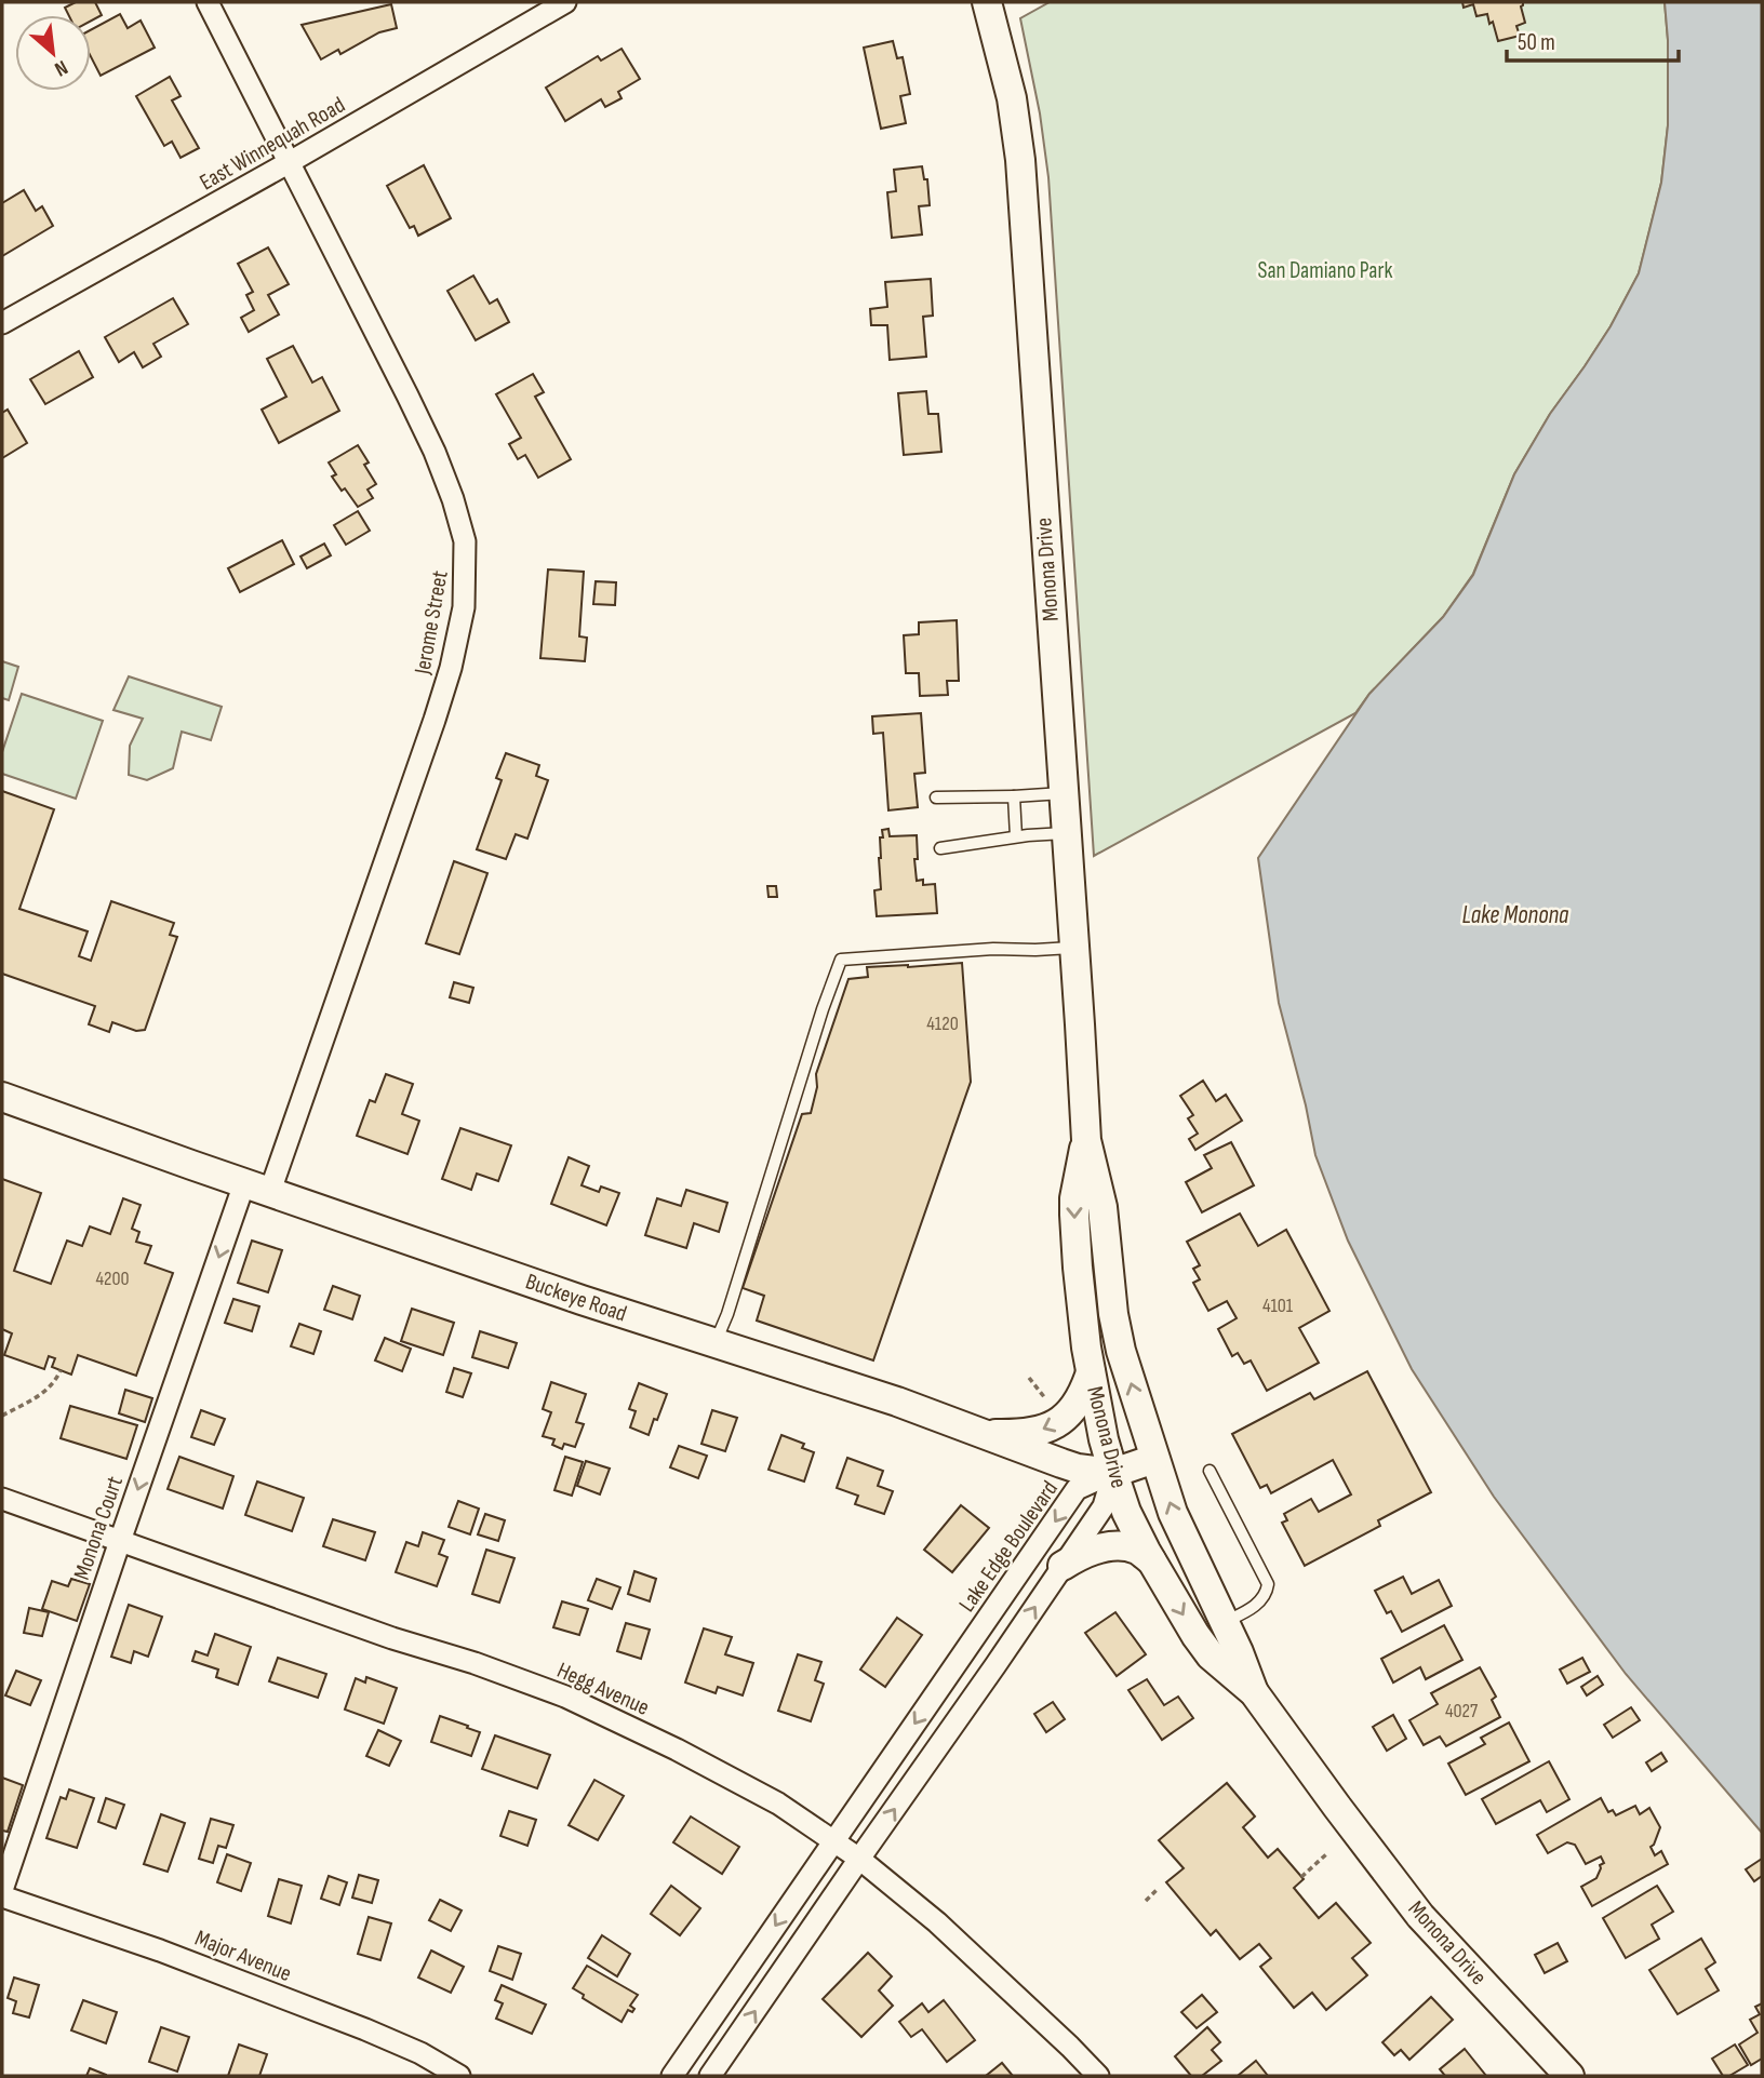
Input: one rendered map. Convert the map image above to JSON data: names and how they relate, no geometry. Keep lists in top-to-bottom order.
{
  "streets": {
    "street": [
      "East Winnequah Road",
      "Monona Drive",
      "Jerome Street",
      "Buckeye Road",
      "Monona Court",
      "Lake Edge Boulevard",
      "Hegg Avenue",
      "Major Avenue"
    ]
  },
  "crossings": [
    ["East Winnequah Road", "Jerome Street"],
    ["Monona Drive", "Buckeye Road"],
    ["Monona Drive", "Lake Edge Boulevard"],
    ["Jerome Street", "Buckeye Road"],
    ["Jerome Street", "Monona Court"],
    ["Buckeye Road", "Monona Court"],
    ["Buckeye Road", "Lake Edge Boulevard"],
    ["Monona Court", "Hegg Avenue"],
    ["Lake Edge Boulevard", "Hegg Avenue"]
  ],
  "one_way": ["Monona Court"],
  "water": ["Lake Monona"],
  "parks": ["San Damiano Park"],
  "house_numbers": [
    "4120",
    "4200",
    "4101",
    "4027"
  ],
  "scale_bar": "50 m",
  "north": "bottom right"
}
